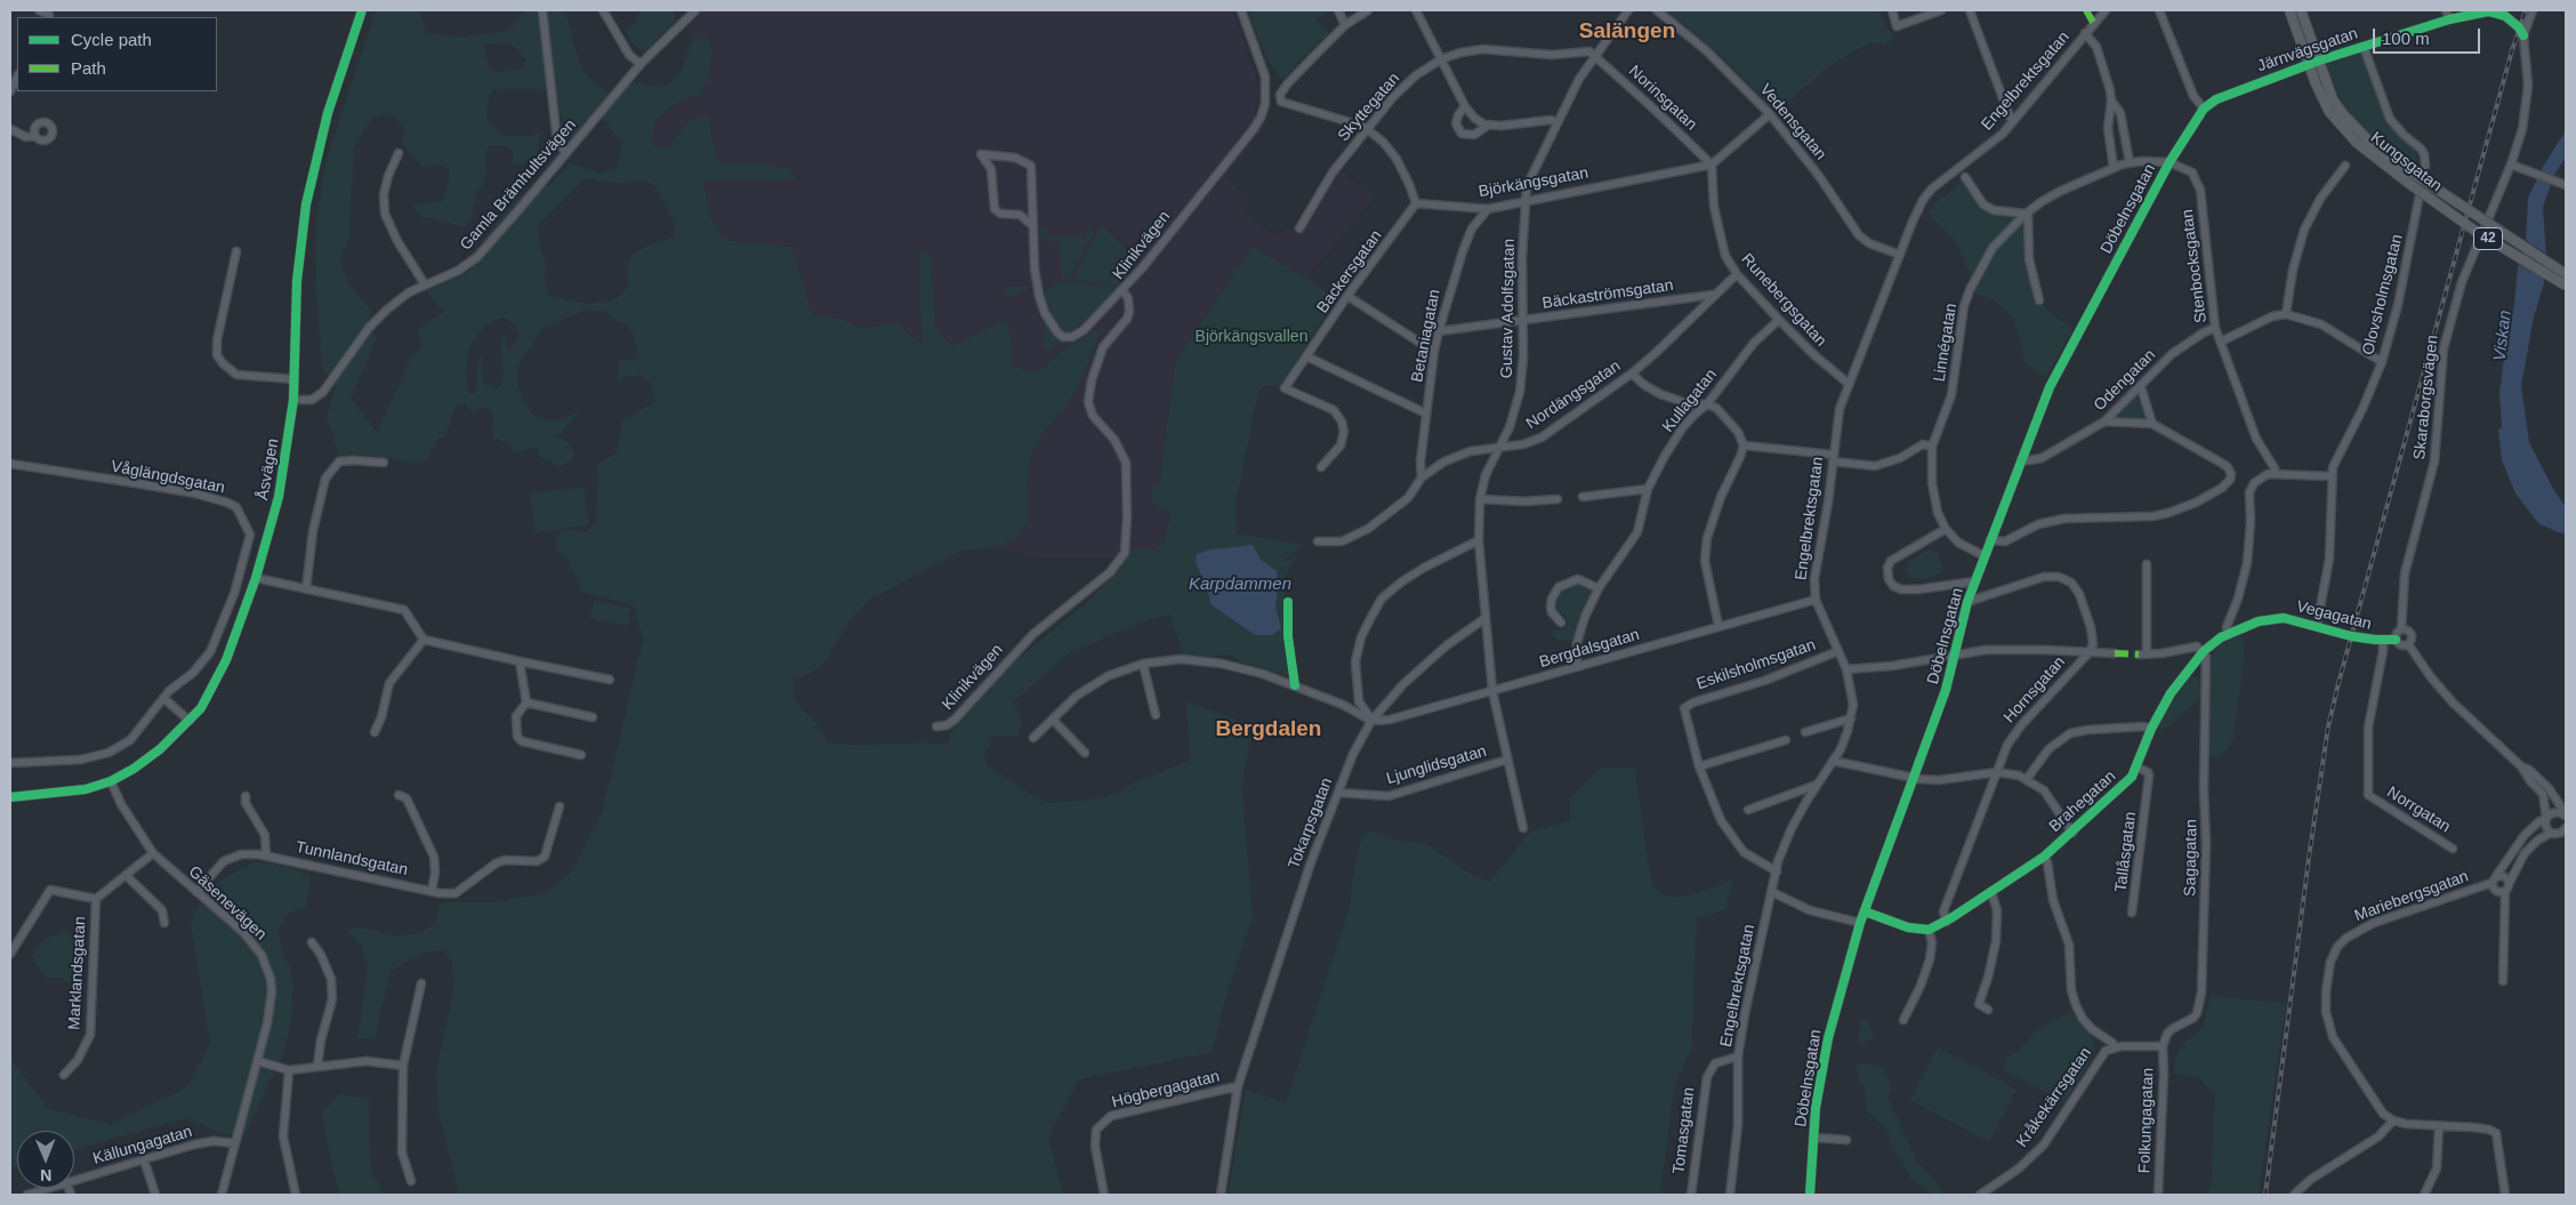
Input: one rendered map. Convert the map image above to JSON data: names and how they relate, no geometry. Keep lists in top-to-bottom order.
{
  "streets": {
    "main road": ["Kungsgatan", "42"],
    "street": [
      "Järnvägsgatan",
      "Engelbrektsgatan",
      "Norinsgatan",
      "Skyttegatan",
      "Vedensgatan",
      "Björkängsgatan",
      "Gamla Brämhultsvägen",
      "Döbelnsgatan",
      "Klinikvägen",
      "Stenbocksgatan",
      "Backersgatan",
      "Bäckaströmsgatan",
      "Olovsholmsgatan",
      "Runebergsgatan",
      "Gustav Adolfsgatan",
      "Betaniagatan",
      "Linnégatan",
      "Odengatan",
      "Nordängsgatan",
      "Skaraborgsvägen",
      "Kullagatan",
      "Åsvägen",
      "Våglängdsgatan",
      "Vegagatan",
      "Bergdalsgatan",
      "Eskilsholmsgatan",
      "Hornsgatan",
      "Ljunglidsgatan",
      "Brahegatan",
      "Norrgatan",
      "Tokarpsgatan",
      "Tallåsgatan",
      "Sagagatan",
      "Tunnlandsgatan",
      "Mariebergsgatan",
      "Gäsenevägen",
      "Marklandsgatan",
      "Högbergagatan",
      "Kråkekärrsgatan",
      "Folkungagatan",
      "Tomasgatan",
      "Källungagatan"
    ]
  },
  "crossings": [
    ["Järnvägsgatan", "Kungsgatan"],
    ["Järnvägsgatan", "Döbelnsgatan"],
    ["Järnvägsgatan", "Olovsholmsgatan"],
    ["Järnvägsgatan", "Skaraborgsvägen"],
    ["Engelbrektsgatan", "Vedensgatan"],
    ["Engelbrektsgatan", "Runebergsgatan"],
    ["Engelbrektsgatan", "Bergdalsgatan"],
    ["Engelbrektsgatan", "Eskilsholmsgatan"],
    ["Engelbrektsgatan", "Tomasgatan"],
    ["Norinsgatan", "Skyttegatan"],
    ["Norinsgatan", "Björkängsgatan"],
    ["Norinsgatan", "Runebergsgatan"],
    ["Norinsgatan", "Gustav Adolfsgatan"],
    ["Skyttegatan", "Gustav Adolfsgatan"],
    ["Björkängsgatan", "Backersgatan"],
    ["Björkängsgatan", "Runebergsgatan"],
    ["Björkängsgatan", "Gustav Adolfsgatan"],
    ["Björkängsgatan", "Betaniagatan"],
    ["Döbelnsgatan", "Stenbocksgatan"],
    ["Döbelnsgatan", "Linnégatan"],
    ["Döbelnsgatan", "Odengatan"],
    ["Döbelnsgatan", "Hornsgatan"],
    ["Stenbocksgatan", "Linnégatan"],
    ["Stenbocksgatan", "Odengatan"],
    ["Bäckaströmsgatan", "Gustav Adolfsgatan"],
    ["Bäckaströmsgatan", "Betaniagatan"],
    ["Bäckaströmsgatan", "Nordängsgatan"],
    ["Olovsholmsgatan", "Vegagatan"],
    ["Runebergsgatan", "Nordängsgatan"],
    ["Runebergsgatan", "Kullagatan"],
    ["Gustav Adolfsgatan", "Nordängsgatan"],
    ["Gustav Adolfsgatan", "Bergdalsgatan"],
    ["Gustav Adolfsgatan", "Ljunglidsgatan"],
    ["Gustav Adolfsgatan", "Tokarpsgatan"],
    ["Betaniagatan", "Nordängsgatan"],
    ["Skaraborgsvägen", "Vegagatan"],
    ["Kullagatan", "Bergdalsgatan"],
    ["Åsvägen", "Gäsenevägen"],
    ["Vegagatan", "Brahegatan"],
    ["Vegagatan", "Norrgatan"],
    ["Bergdalsgatan", "Tokarpsgatan"],
    ["Hornsgatan", "Brahegatan"],
    ["Ljunglidsgatan", "Tokarpsgatan"],
    ["Brahegatan", "Tallåsgatan"],
    ["Brahegatan", "Sagagatan"],
    ["Tokarpsgatan", "Högbergagatan"],
    ["Sagagatan", "Kråkekärrsgatan"],
    ["Sagagatan", "Folkungagatan"],
    ["Tunnlandsgatan", "Gäsenevägen"],
    ["Gäsenevägen", "Marklandsgatan"],
    ["Gäsenevägen", "Källungagatan"],
    ["Kråkekärrsgatan", "Folkungagatan"]
  ],
  "districts": ["Salängen", "Bergdalen"],
  "water": ["Viskan", "Karpdammen"],
  "parks": ["Björkängsvallen"],
  "legend": ["Cycle path", "Path"],
  "scale_bar": "100 m",
  "north": "bottom"
}
